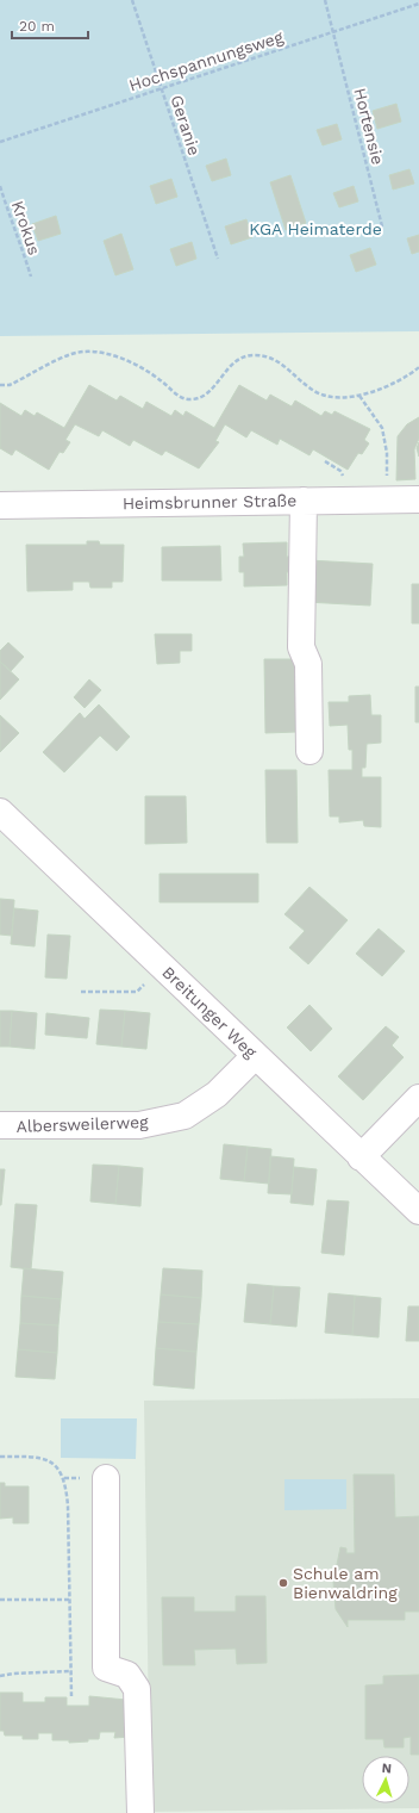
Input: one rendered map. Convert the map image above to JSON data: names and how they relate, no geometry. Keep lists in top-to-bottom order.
{
  "streets": {
    "street": ["Heimsbrunner Straße", "Breitunger Weg", "Albersweilerweg"],
    "path": [
      "Hochspannungsweg",
      "Geranie",
      "Hortensie",
      "Krokus"
    ]
  },
  "crossings": [
    ["Hochspannungsweg", "Geranie"],
    ["Hochspannungsweg", "Hortensie"],
    ["Breitunger Weg", "Albersweilerweg"]
  ],
  "parks": ["KGA Heimaterde"],
  "places": ["Schule am Bienwaldring"],
  "scale_bar": "20 m",
  "north": "top"
}
